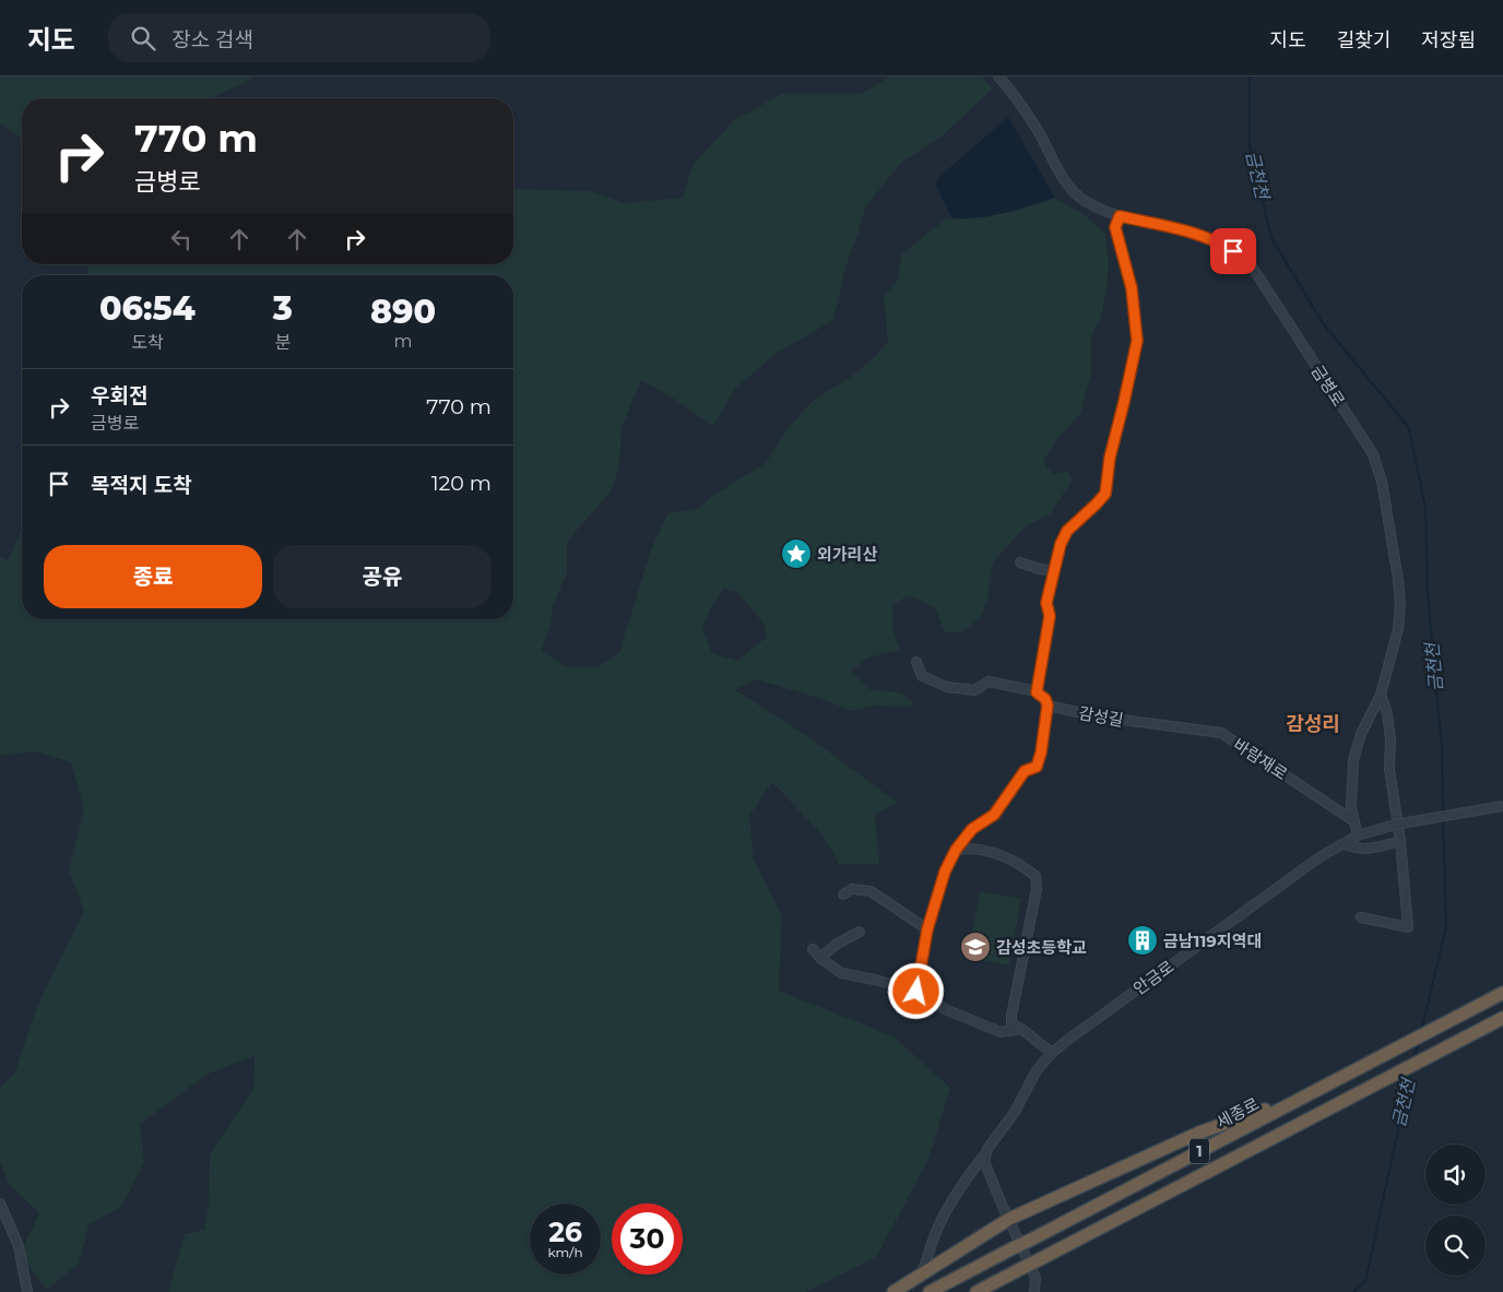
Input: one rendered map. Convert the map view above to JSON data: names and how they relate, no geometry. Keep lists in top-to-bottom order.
{
  "streets": {
    "highway": ["세종로", "1"],
    "street": [
      "금병로",
      "감성길",
      "바람재로",
      "안금로"
    ]
  },
  "crossings": [
    ["금병로", "바람재로"],
    ["금병로", "안금로"],
    ["감성길", "바람재로"],
    ["세종로", "1"]
  ],
  "districts": ["감성리"],
  "water": ["금천천"],
  "places": {
    "place": ["외가리산"],
    "building": ["금남119지역대"],
    "school or university": ["감성초등학교"]
  },
  "page": {
    "header": "지도",
    "search": "장소 검색",
    "nav": ["지도", "길찾기", "저장됨"],
    "turn": ["770 m", "금병로"],
    "eta": [
      "06:54",
      "도착",
      "3",
      "분",
      "890",
      "m"
    ],
    "list": [
      {
        "name": "우회전",
        "note": "금병로",
        "value": "770 m"
      },
      {
        "name": "목적지 도착",
        "value": "120 m"
      }
    ],
    "buttons": ["종료", "공유"],
    "speed": "26 km/h",
    "limit": "30"
  }
}
